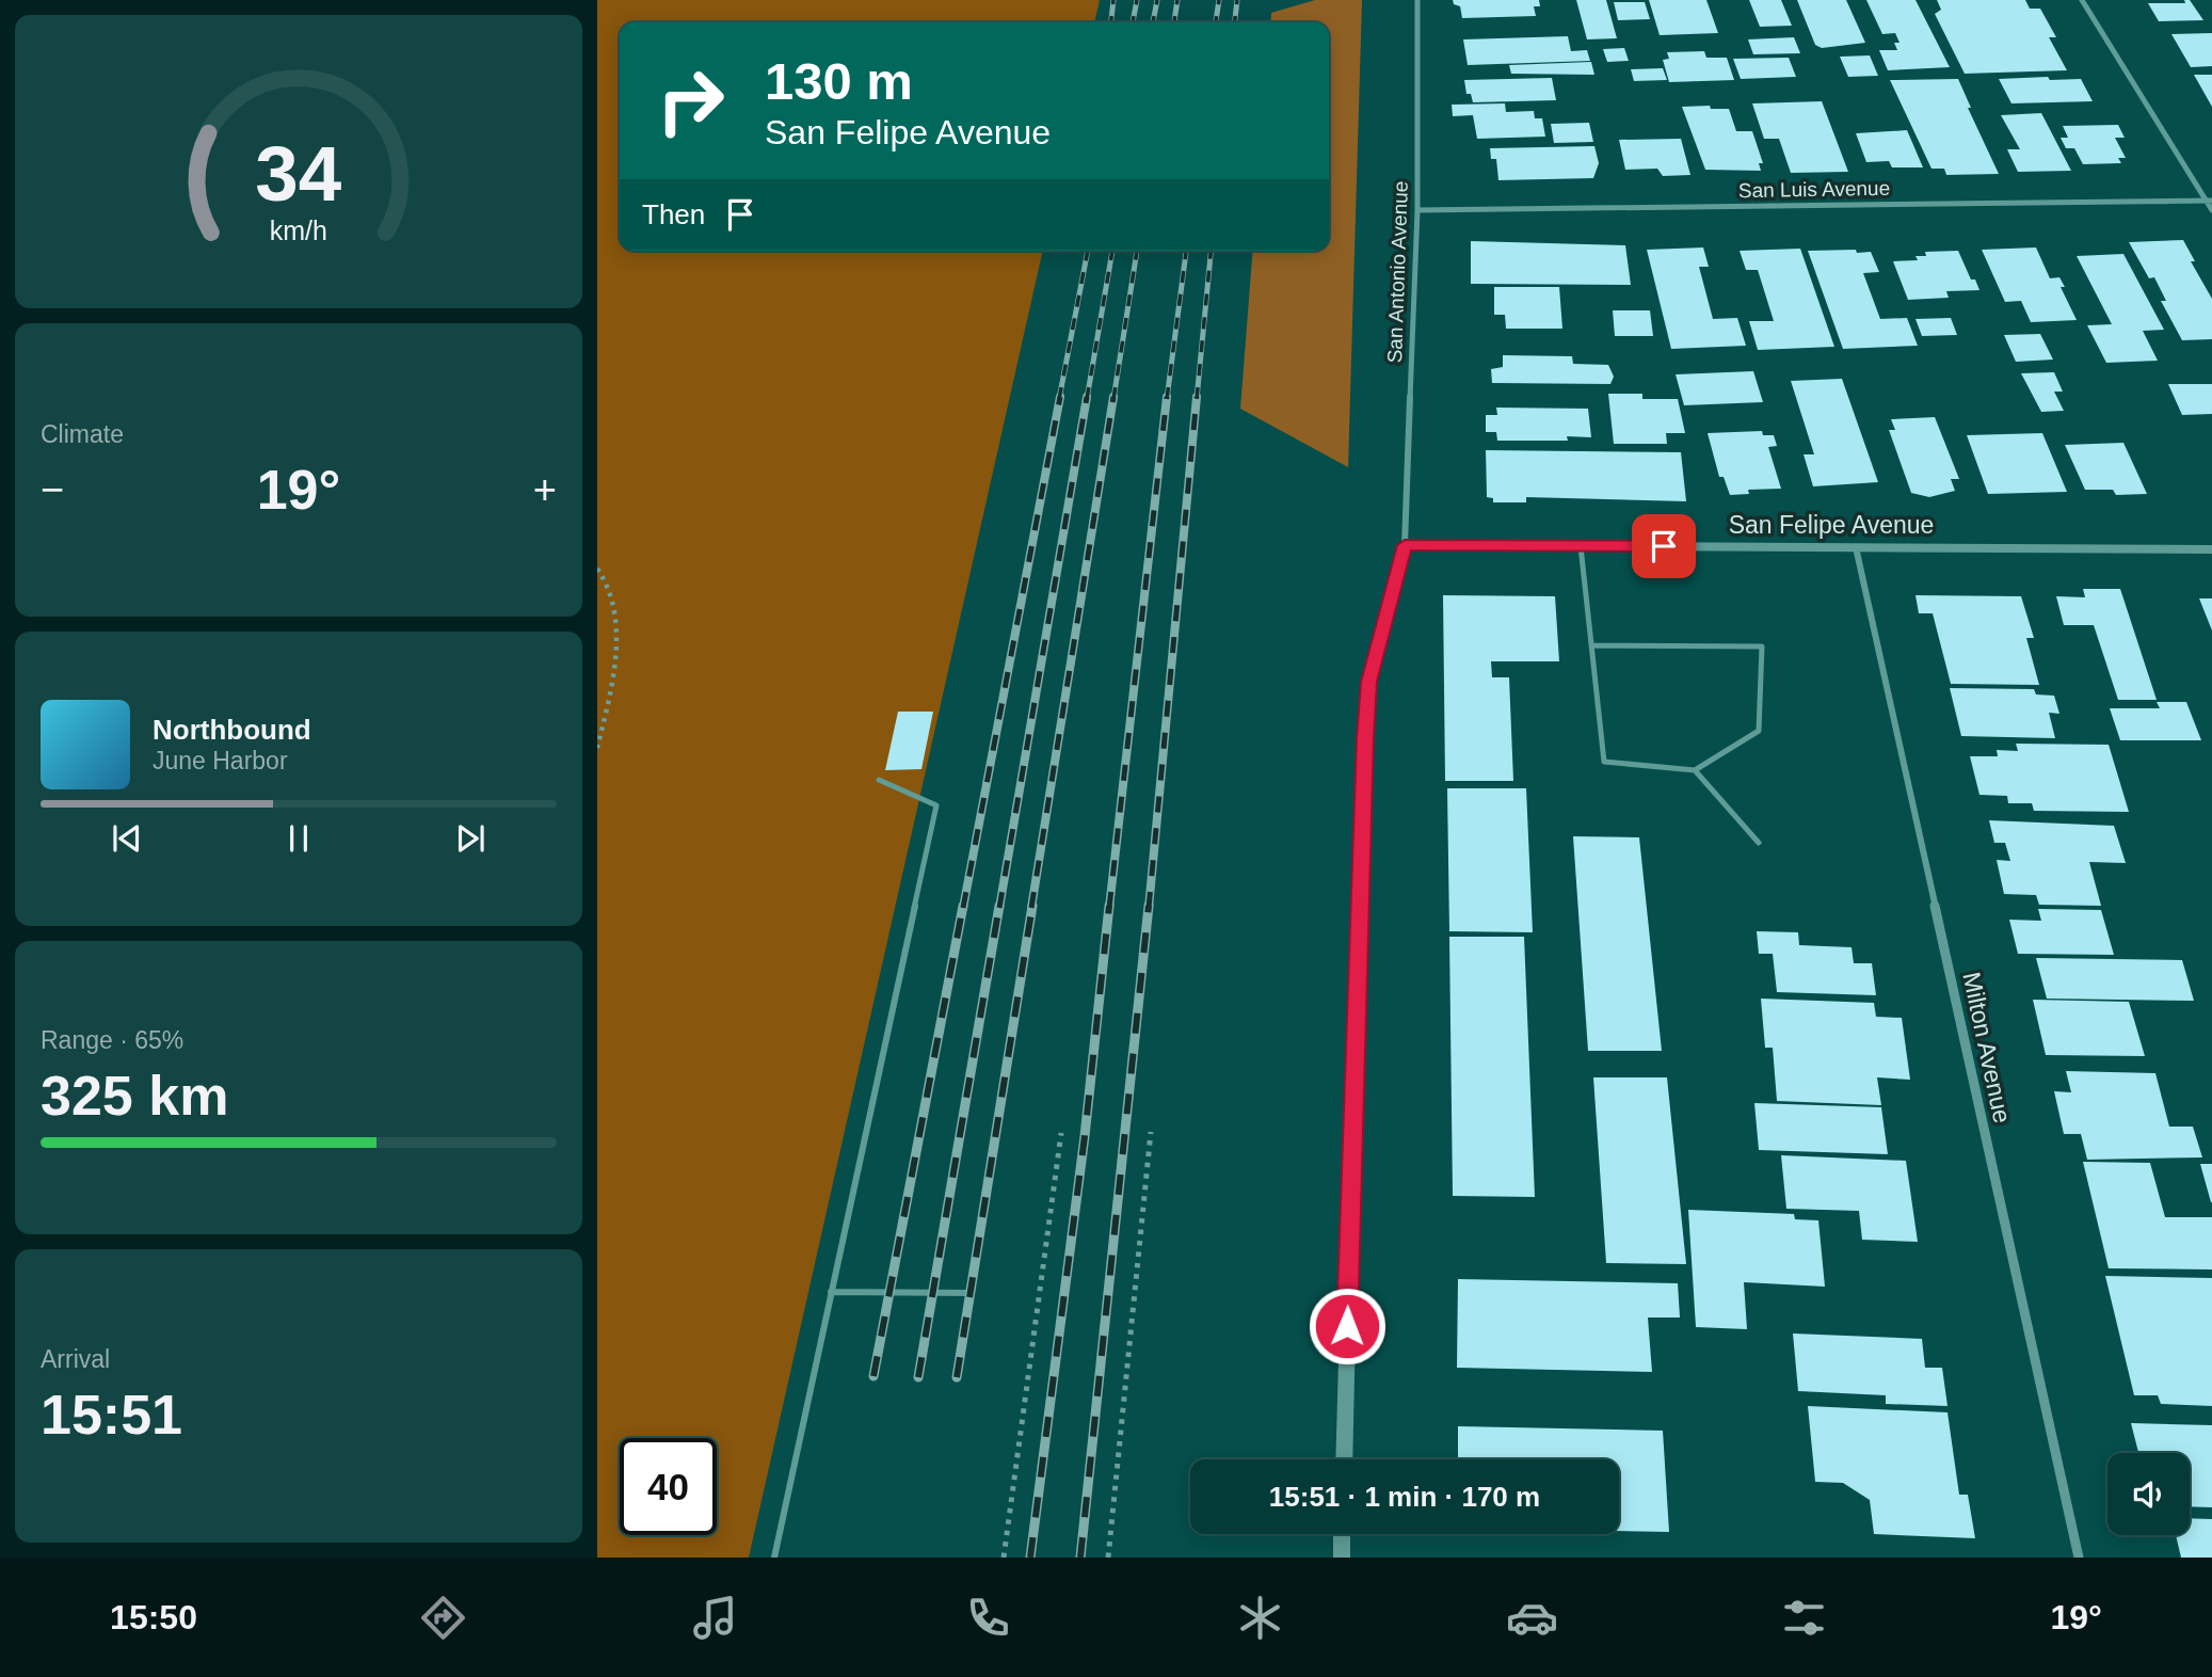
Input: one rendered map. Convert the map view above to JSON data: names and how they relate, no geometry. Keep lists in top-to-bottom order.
{
  "streets": {
    "street": [
      "San Luis Avenue",
      "San Antonio Avenue",
      "San Felipe Avenue",
      "Milton Avenue"
    ]
  },
  "crossings": [
    ["San Luis Avenue", "San Antonio Avenue"],
    ["San Antonio Avenue", "San Felipe Avenue"],
    ["San Felipe Avenue", "Milton Avenue"]
  ],
  "page": {
    "turn": ["130 m", "San Felipe Avenue"],
    "then": "Then",
    "tile": [
      "Climate",
      ["Range · 65%", "325 km"],
      ["Arrival", "15:51"]
    ],
    "heat": ["−", "19°", "+"],
    "song": ["Northbound", "June Harbor"],
    "limit": "40",
    "trip": "15:51 · 1 min · 170 m",
    "tabs": ["15:50", "19°"],
    "gauge": ["34", "km/h"]
  }
}
